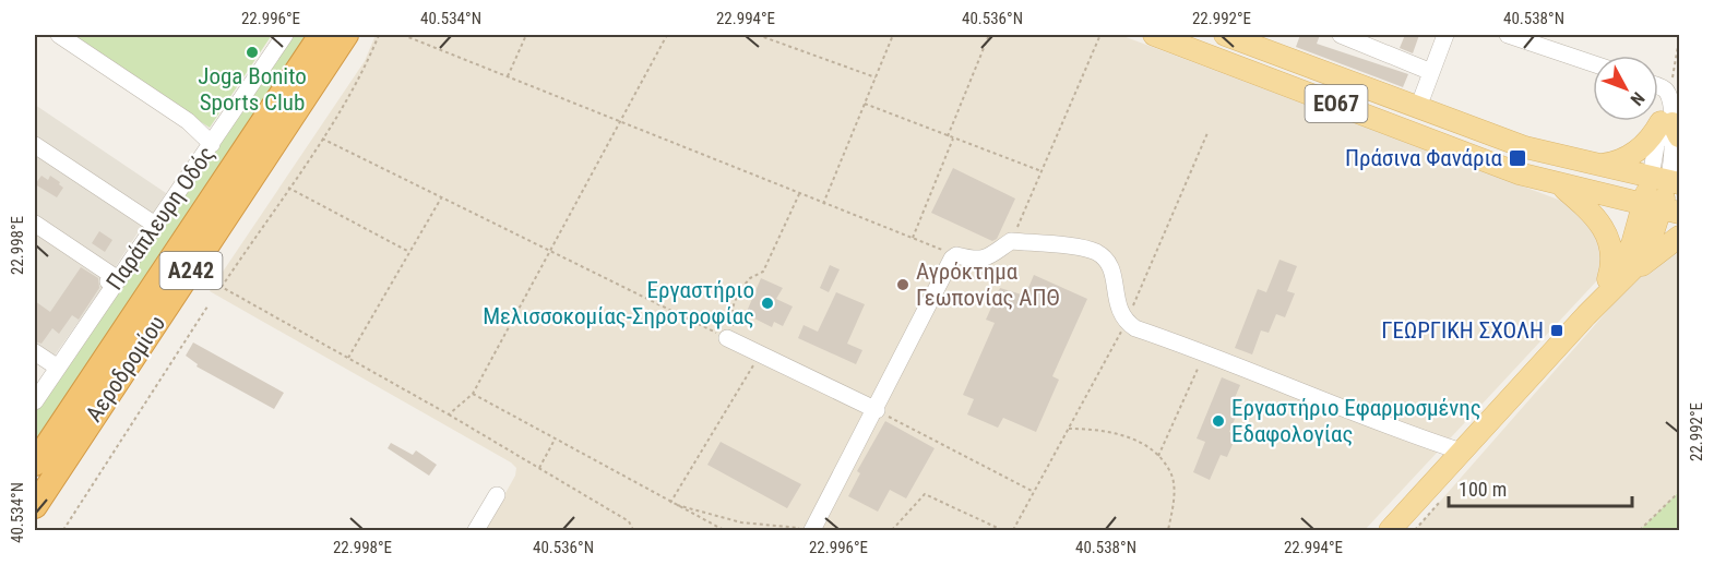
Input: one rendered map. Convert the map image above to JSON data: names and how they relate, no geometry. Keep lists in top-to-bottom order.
{
  "streets": {
    "highway": ["Α242", "Αεροδρομίου"],
    "main road": ["ΕΟ67"],
    "street": ["Παράπλευρη Οδός"]
  },
  "places": {
    "other": [
      "Joga Bonito Sports Club",
      "Αγρόκτημα Γεωπονίας ΑΠΘ",
      "Εργαστήριο Μελισσοκομίας-Σηροτροφίας",
      "Εργαστήριο Εφαρμοσμένης Εδαφολογίας"
    ],
    "transit": ["Πράσινα Φανάρια", "ΓΕΩΡΓΙΚΗ ΣΧΟΛΗ"]
  },
  "scale_bar": "100 m",
  "north": "bottom right",
  "coordinates": [
    "22.996°E",
    "40.534°N",
    "22.994°E",
    "40.536°N",
    "22.992°E",
    "40.538°N",
    "22.998°E"
  ]
}
